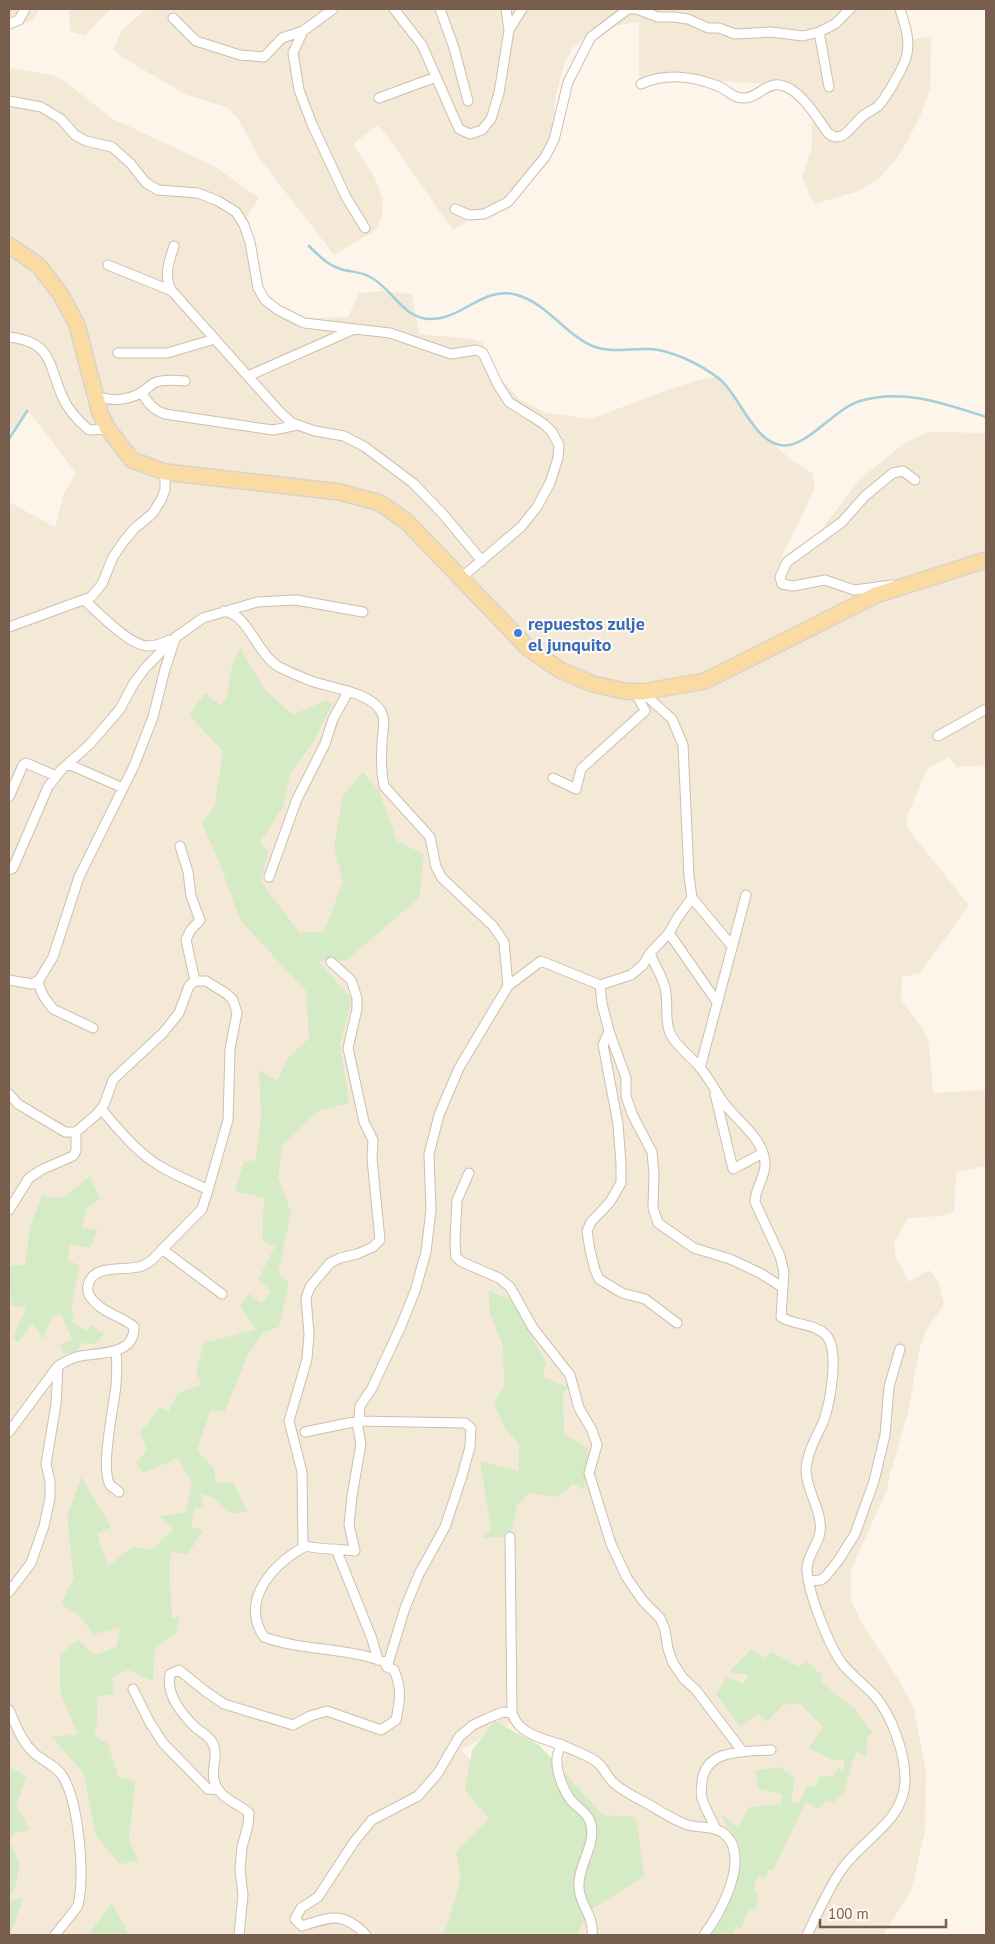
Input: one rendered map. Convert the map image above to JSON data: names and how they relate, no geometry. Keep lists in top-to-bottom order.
{
  "places": ["repuestos zulje el junquito"],
  "scale_bar": "100 m"
}
